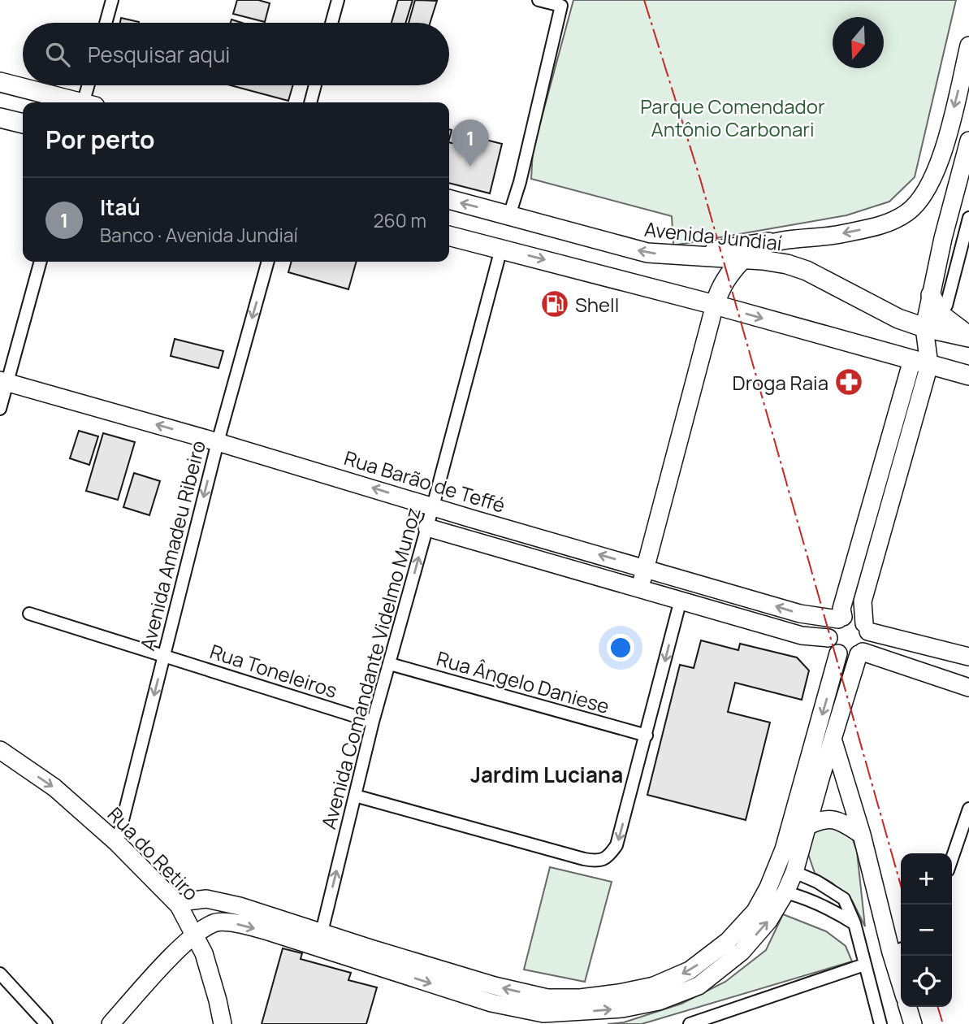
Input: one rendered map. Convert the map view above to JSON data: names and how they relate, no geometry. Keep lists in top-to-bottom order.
{
  "streets": {
    "main road": ["Avenida Jundiaí", "Rua Barão de Teffé", "Rua do Retiro"],
    "street": [
      "Avenida Amadeu Ribeiro",
      "Avenida Comandante Videlmo Munoz",
      "Rua Toneleiros",
      "Rua Ângelo Daniese"
    ]
  },
  "crossings": [
    ["Rua Barão de Teffé", "Avenida Amadeu Ribeiro"],
    ["Rua Barão de Teffé", "Avenida Comandante Videlmo Munoz"],
    ["Avenida Amadeu Ribeiro", "Rua Toneleiros"],
    ["Avenida Amadeu Ribeiro", "Rua do Retiro"],
    ["Avenida Comandante Videlmo Munoz", "Rua Toneleiros"],
    ["Avenida Comandante Videlmo Munoz", "Rua Ângelo Daniese"]
  ],
  "one_way": ["Avenida Amadeu Ribeiro", "Avenida Comandante Videlmo Munoz", "Rua do Retiro"],
  "districts": ["Jardim Luciana"],
  "parks": ["Parque Comendador Antônio Carbonari"],
  "places": {
    "fuel station": ["Shell"],
    "pharmacy": ["Droga Raia"]
  },
  "north": "bottom",
  "page": {
    "search": "Pesquisar aqui",
    "heading": "Por perto",
    "pins": "1",
    "list": [
      {
        "mark": "1",
        "name": "Itaú",
        "note": "Banco · Avenida Jundiaí",
        "value": "260 m"
      }
    ],
    "map_buttons": ["+", "−"]
  }
}
